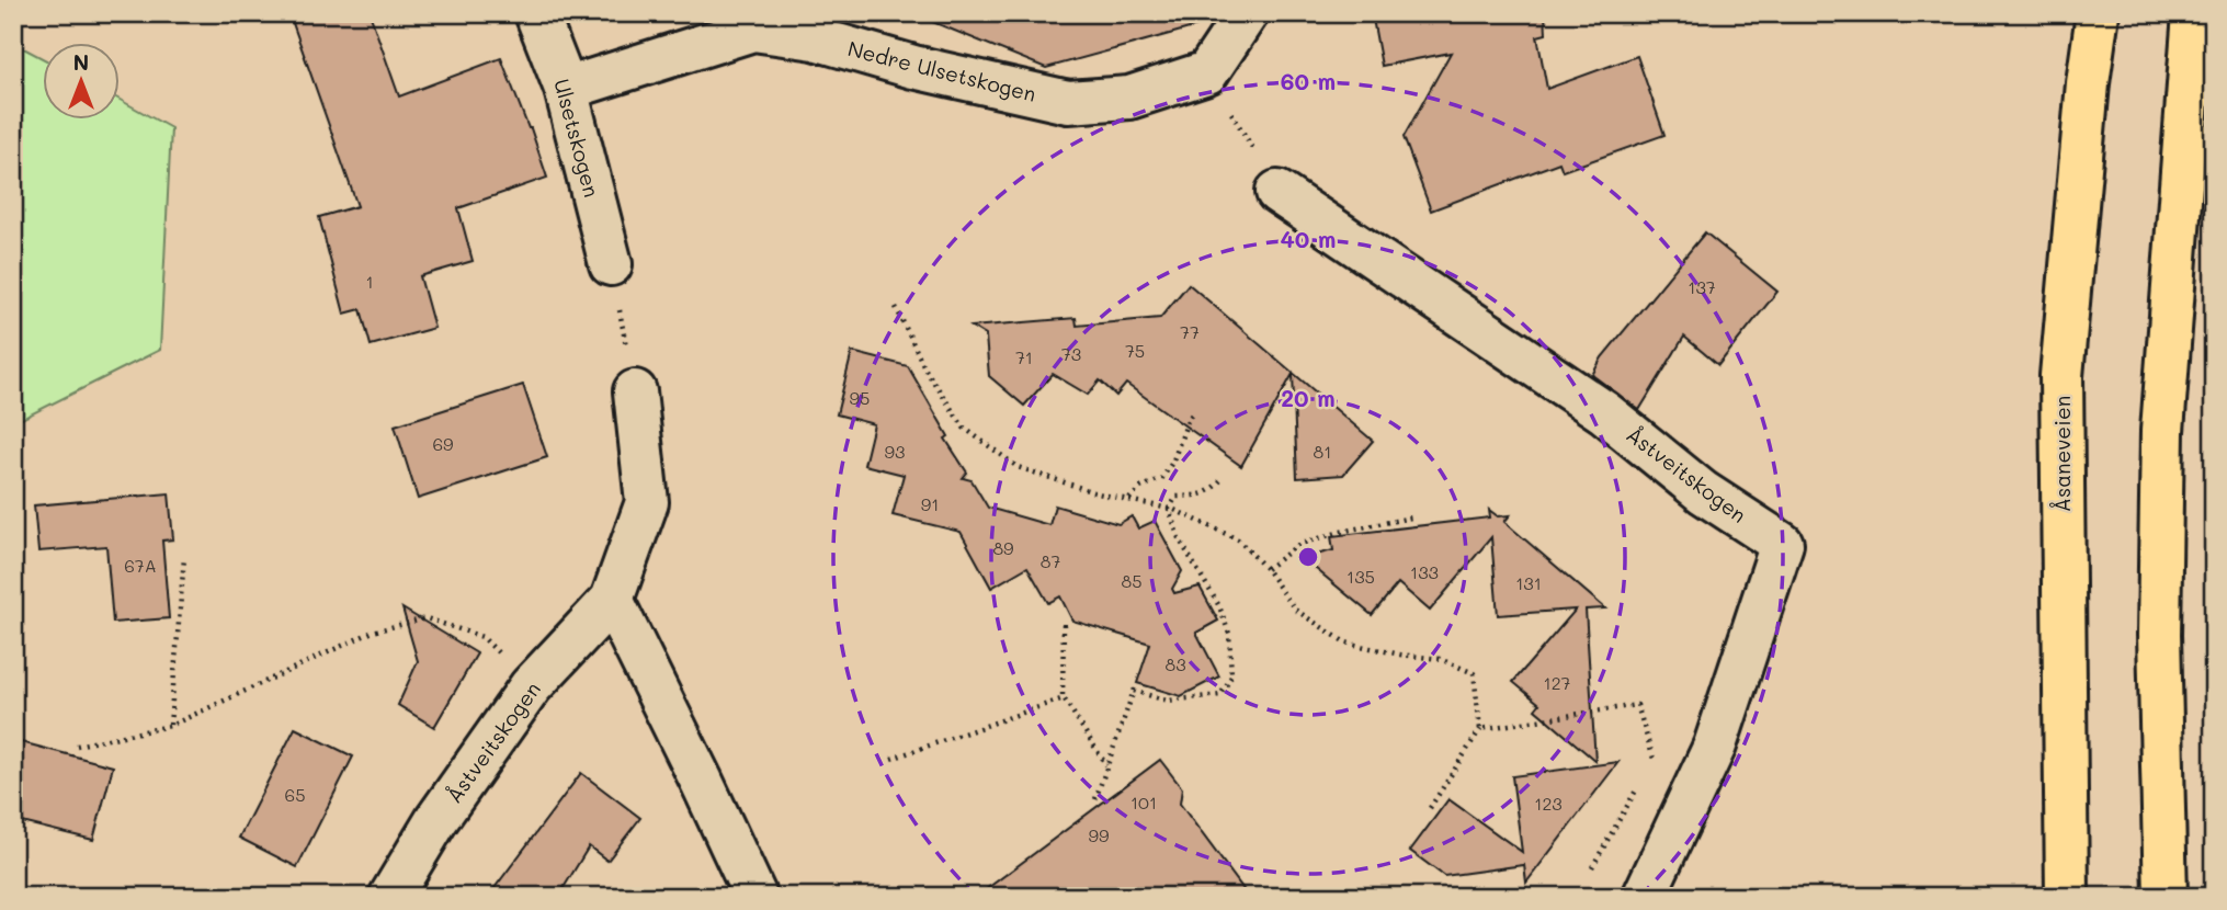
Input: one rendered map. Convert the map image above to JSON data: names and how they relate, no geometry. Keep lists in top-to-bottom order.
{
  "streets": {
    "highway": ["Åsaneveien"],
    "street": ["Nedre Ulsetskogen", "Ulsetskogen", "Åstveitskogen"]
  },
  "crossings": [
    ["Nedre Ulsetskogen", "Ulsetskogen"]
  ],
  "house_numbers": [
    "1",
    "137",
    "77",
    "75",
    "73",
    "71",
    "95",
    "69",
    "93",
    "81",
    "91",
    "89",
    "87",
    "67A",
    "133",
    "135",
    "85",
    "131",
    "83",
    "127",
    "65",
    "101",
    "123",
    "99"
  ],
  "north": "top",
  "rings": ["60 m", "40 m", "20 m"]
}
